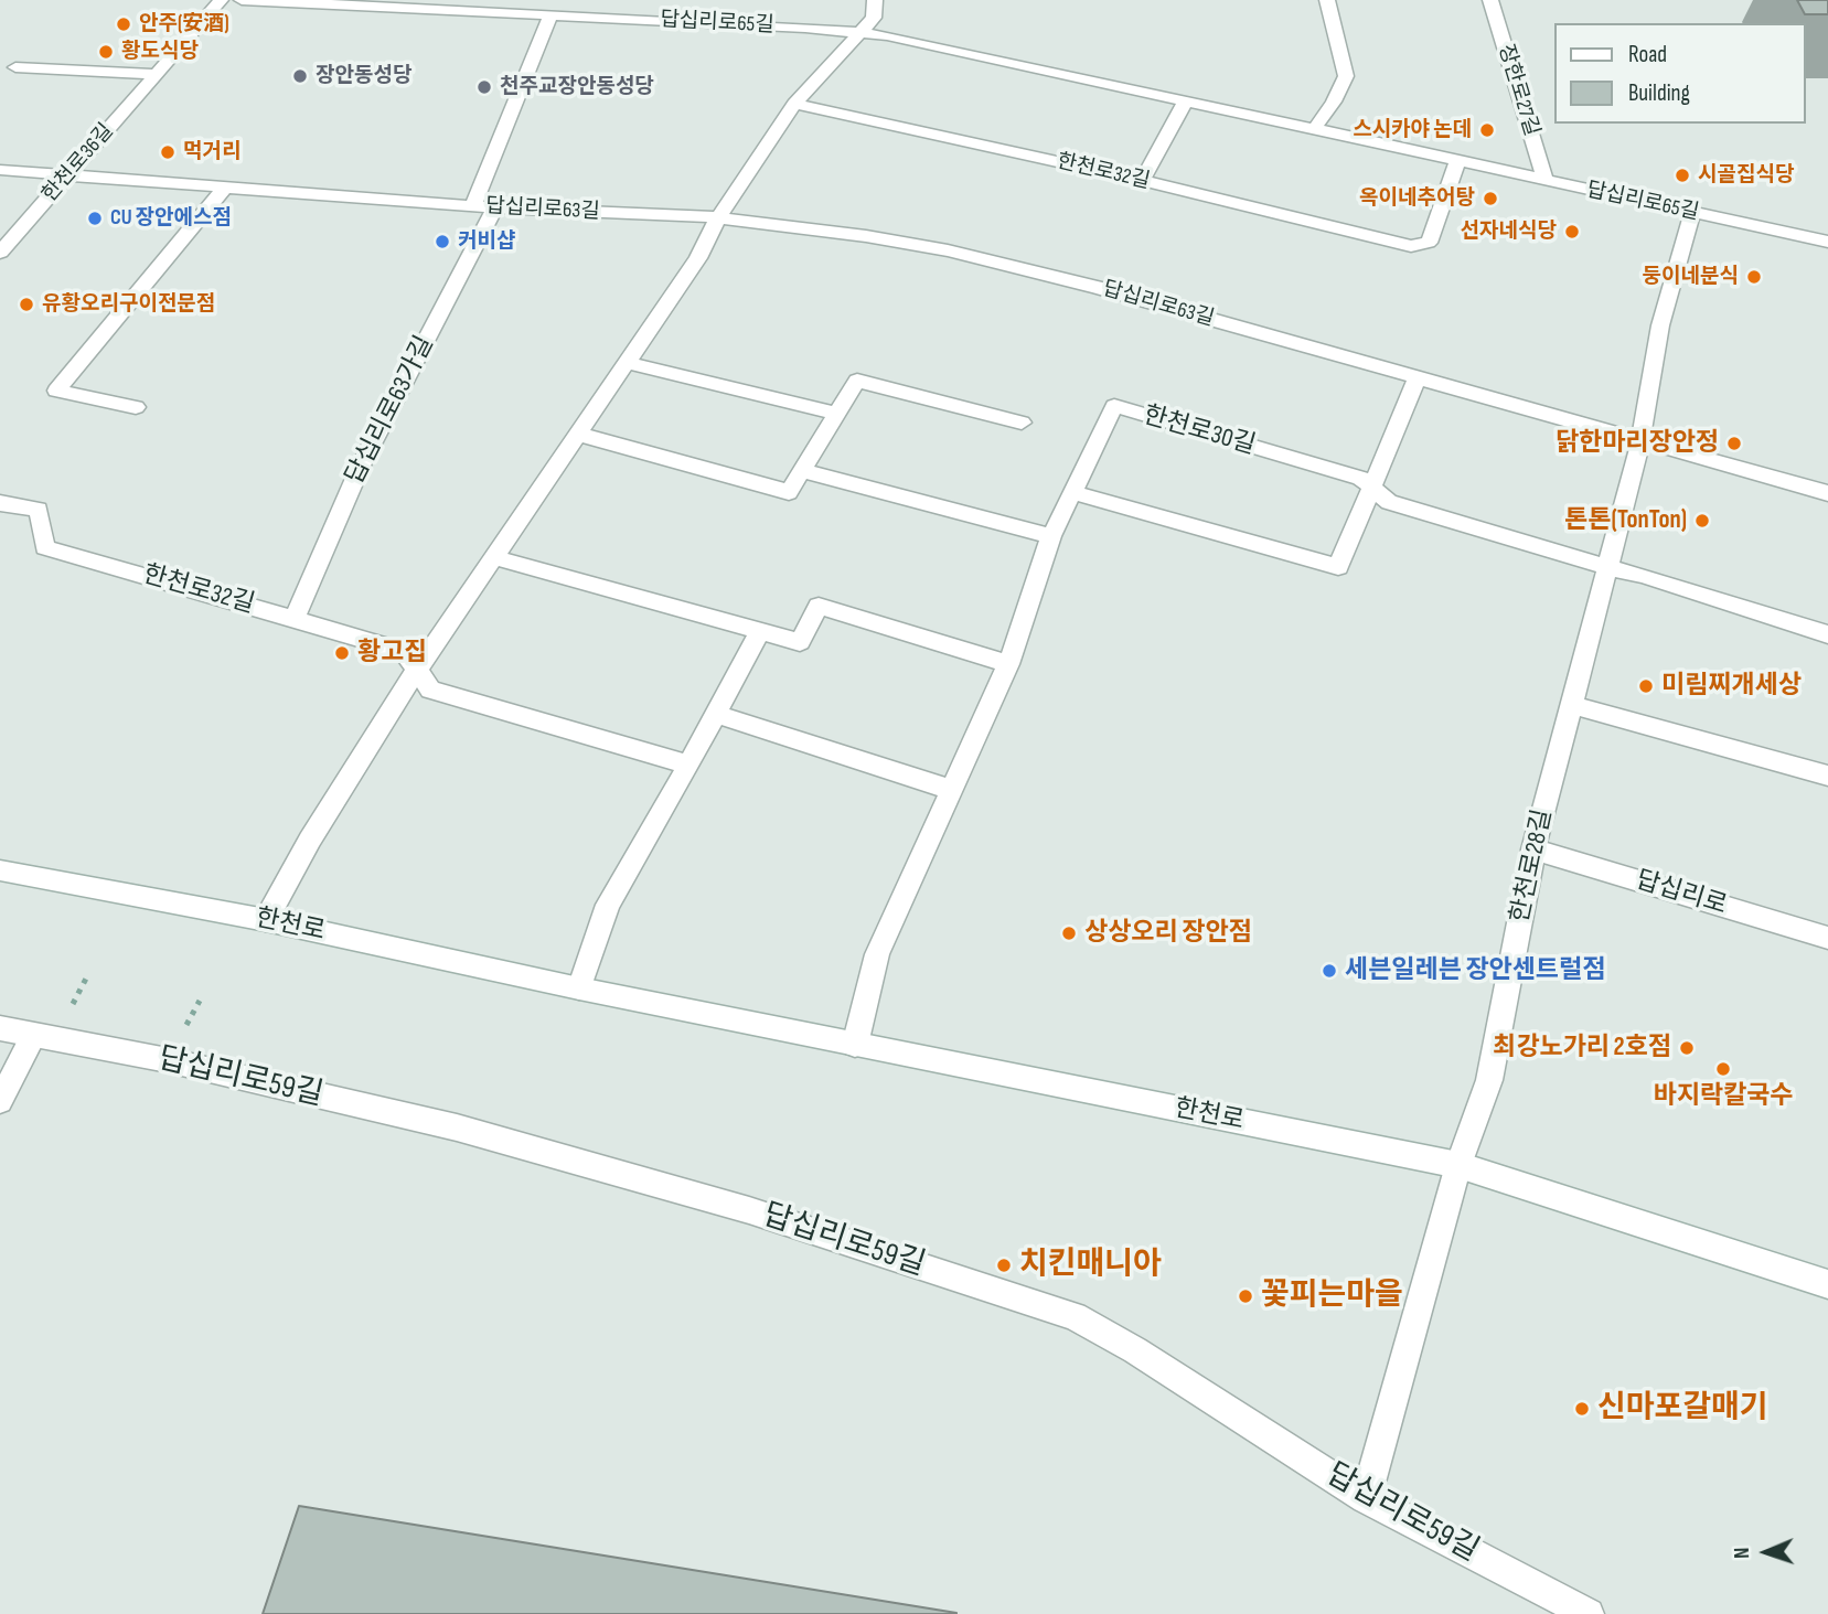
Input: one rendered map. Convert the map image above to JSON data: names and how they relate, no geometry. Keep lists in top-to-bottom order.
{
  "streets": {
    "street": [
      "답십리로65길",
      "장한로27길",
      "한천로36길",
      "한천로32길",
      "답십리로63길",
      "답십리로63가길",
      "한천로30길",
      "한천로28길",
      "답십리로",
      "한천로",
      "답십리로59길"
    ]
  },
  "crossings": [
    ["답십리로65길", "장한로27길"],
    ["답십리로65길", "한천로32길"],
    ["답십리로65길", "답십리로63길"],
    ["답십리로65길", "한천로28길"],
    ["한천로36길", "답십리로63길"],
    ["한천로32길", "답십리로63가길"],
    ["답십리로63길", "답십리로63가길"],
    ["답십리로63길", "한천로28길"],
    ["한천로30길", "한천로28길"],
    ["한천로30길", "한천로"],
    ["한천로28길", "답십리로"],
    ["한천로28길", "한천로"],
    ["한천로28길", "답십리로59길"]
  ],
  "places": [
    "안주(安酒)",
    "황도식당",
    "장안동성당",
    "천주교장안동성당",
    "스시카야 논데",
    "먹거리",
    "시골집식당",
    "옥이네추어탕",
    "CU 장안에스점",
    "선자네식당",
    "커비샵",
    "둥이네분식",
    "유황오리구이전문점",
    "닭한마리장안정",
    "톤톤(TonTon)",
    "황고집",
    "미림찌개세상",
    "상상오리 장안점",
    "세븐일레븐 장안센트럴점",
    "최강노가리 2호점",
    "바지락칼국수",
    "치킨매니아",
    "꽃피는마을",
    "신마포갈매기"
  ],
  "legend": ["Road", "Building"],
  "north": "left"
}
